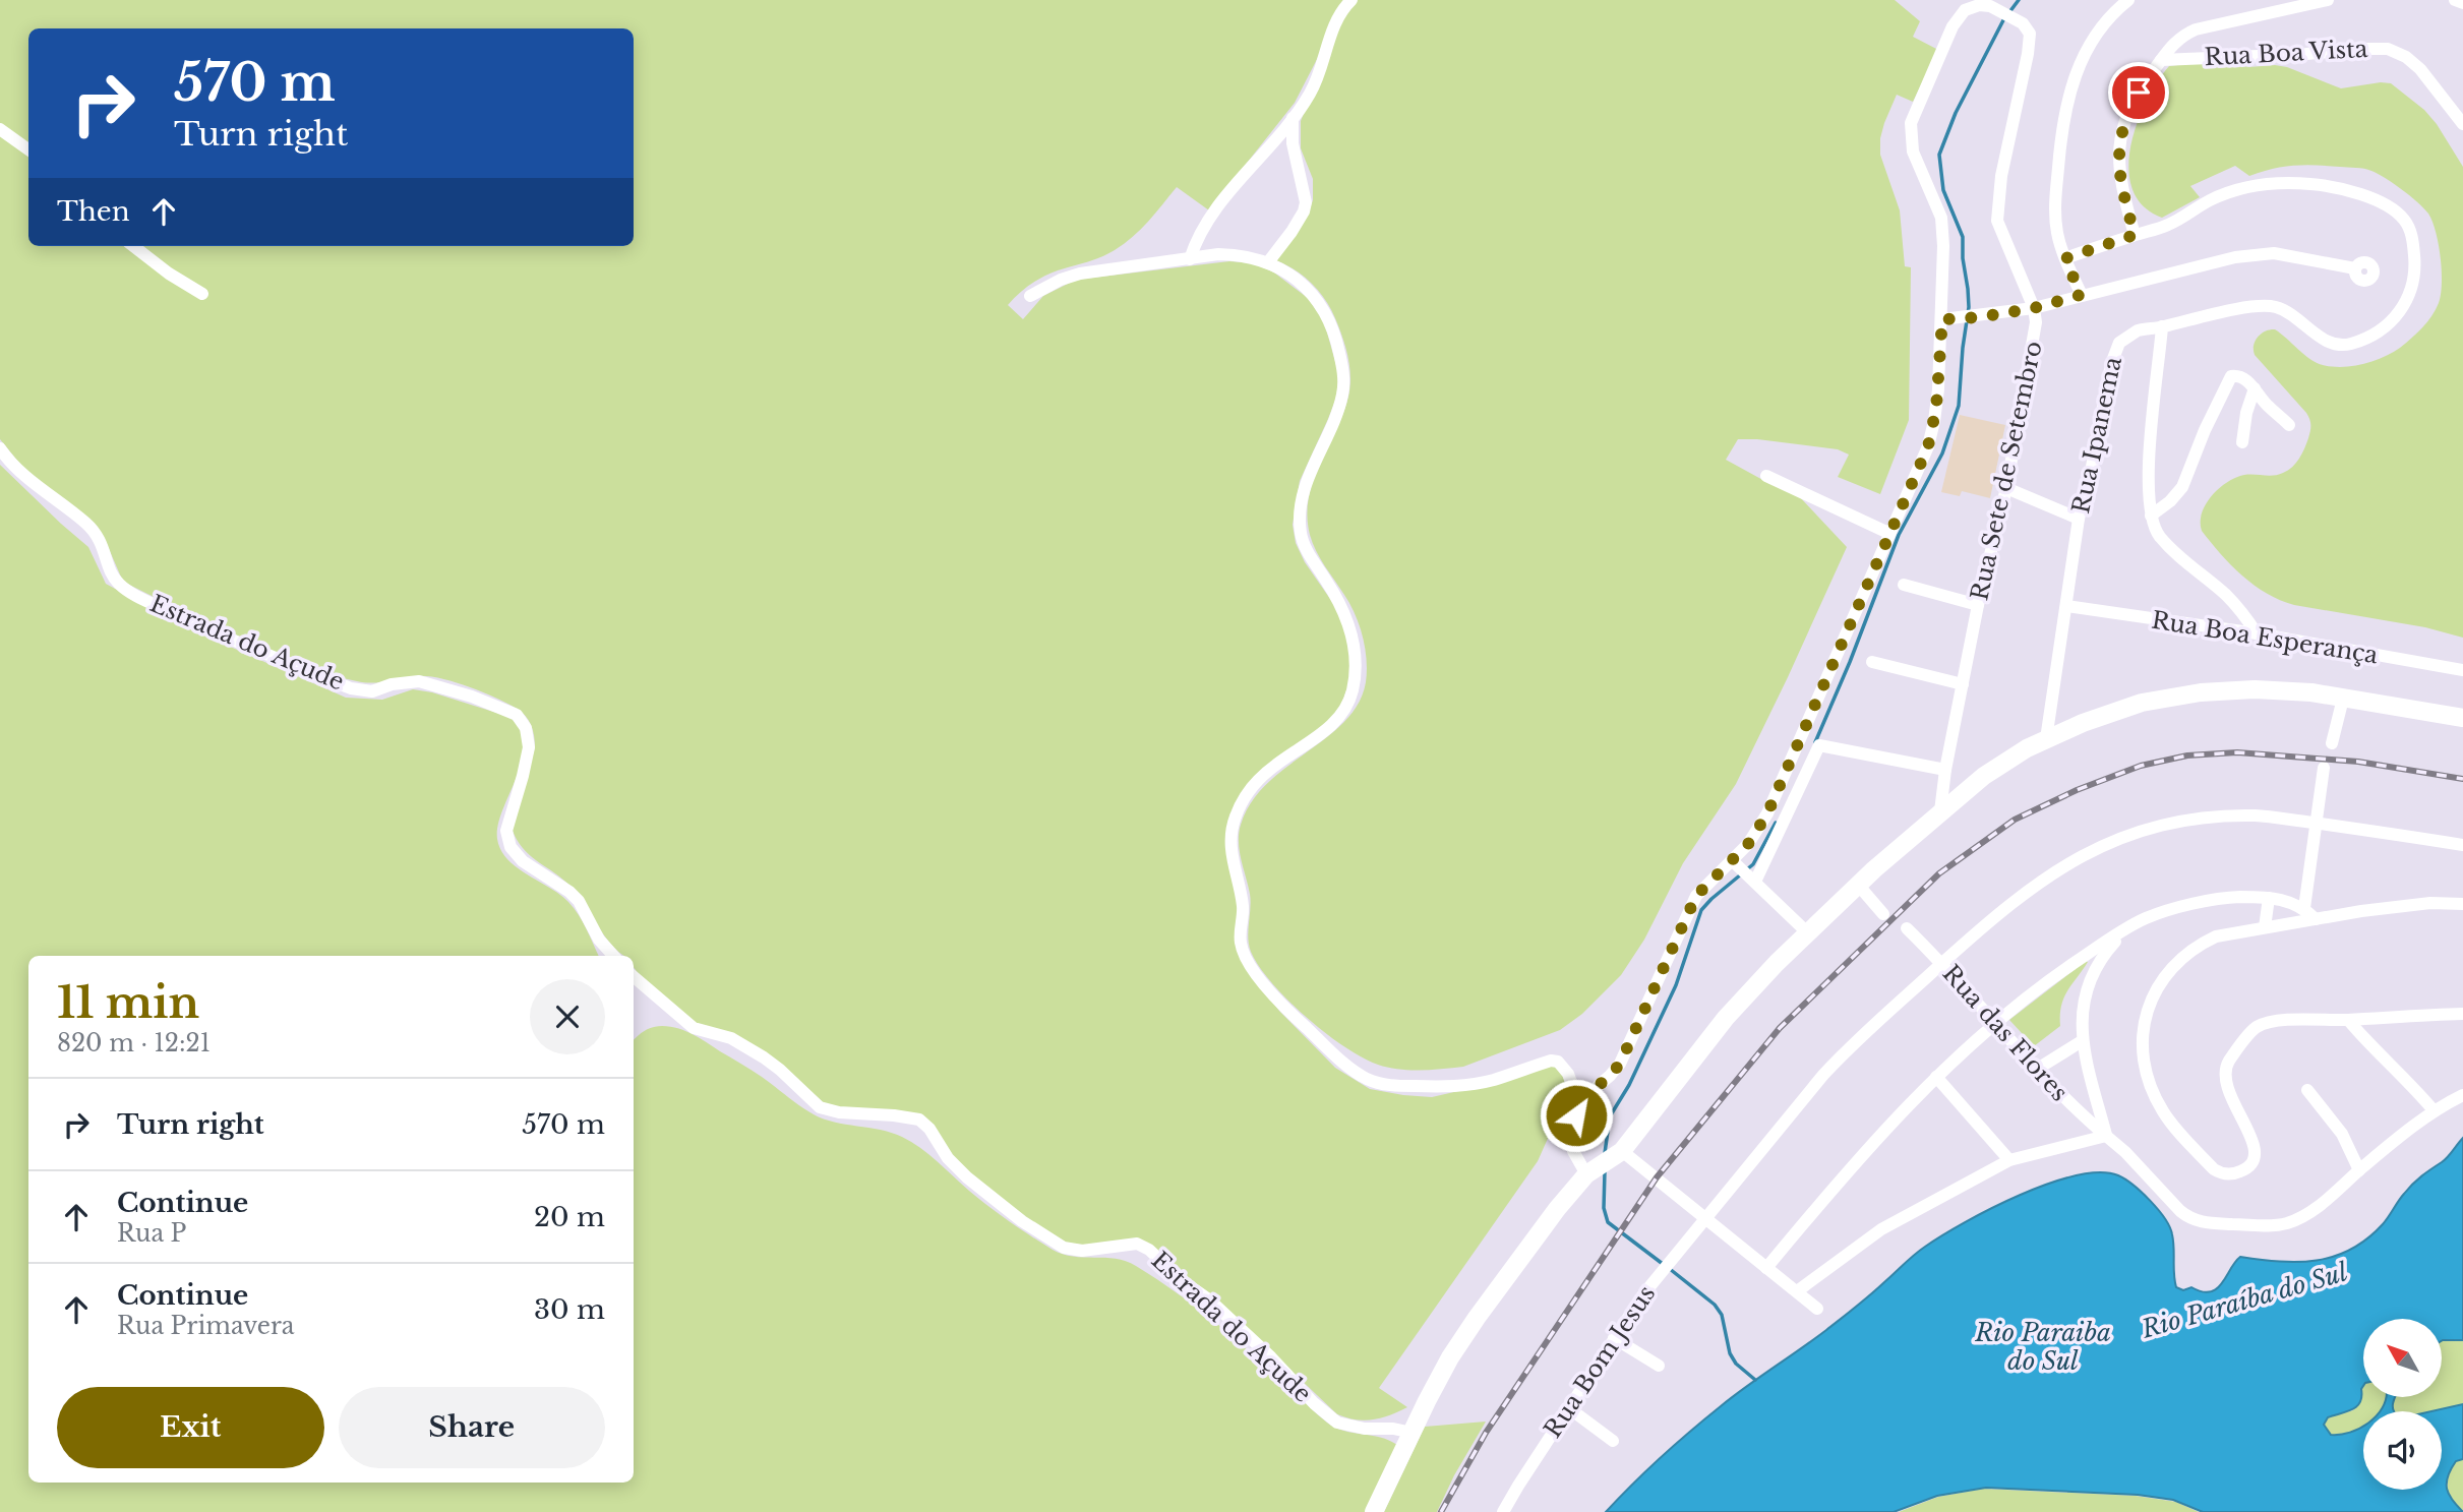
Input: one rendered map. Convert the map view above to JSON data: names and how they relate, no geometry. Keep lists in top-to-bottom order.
{
  "streets": {
    "street": [
      "Rua Boa Vista",
      "Rua Ipanema",
      "Rua Sete de Setembro",
      "Rua Boa Esperança",
      "Estrada do Açude",
      "Rua das Flores",
      "Rua Bom Jesus"
    ]
  },
  "crossings": [
    ["Rua Ipanema", "Rua Boa Esperança"],
    ["Rua das Flores", "Rua Bom Jesus"]
  ],
  "water": ["Rio Paraíba do Sul", "Rio Paraiba do Sul"],
  "north": "top left",
  "page": {
    "turn": ["570 m", "Turn right"],
    "then": "Then",
    "heading": ["11 min", "820 m · 12:21"],
    "list": [
      {
        "name": "Turn right",
        "value": "570 m"
      },
      {
        "name": "Continue",
        "note": "Rua P",
        "value": "20 m"
      },
      {
        "name": "Continue",
        "note": "Rua Primavera",
        "value": "30 m"
      }
    ],
    "buttons": ["Exit", "Share"]
  }
}
